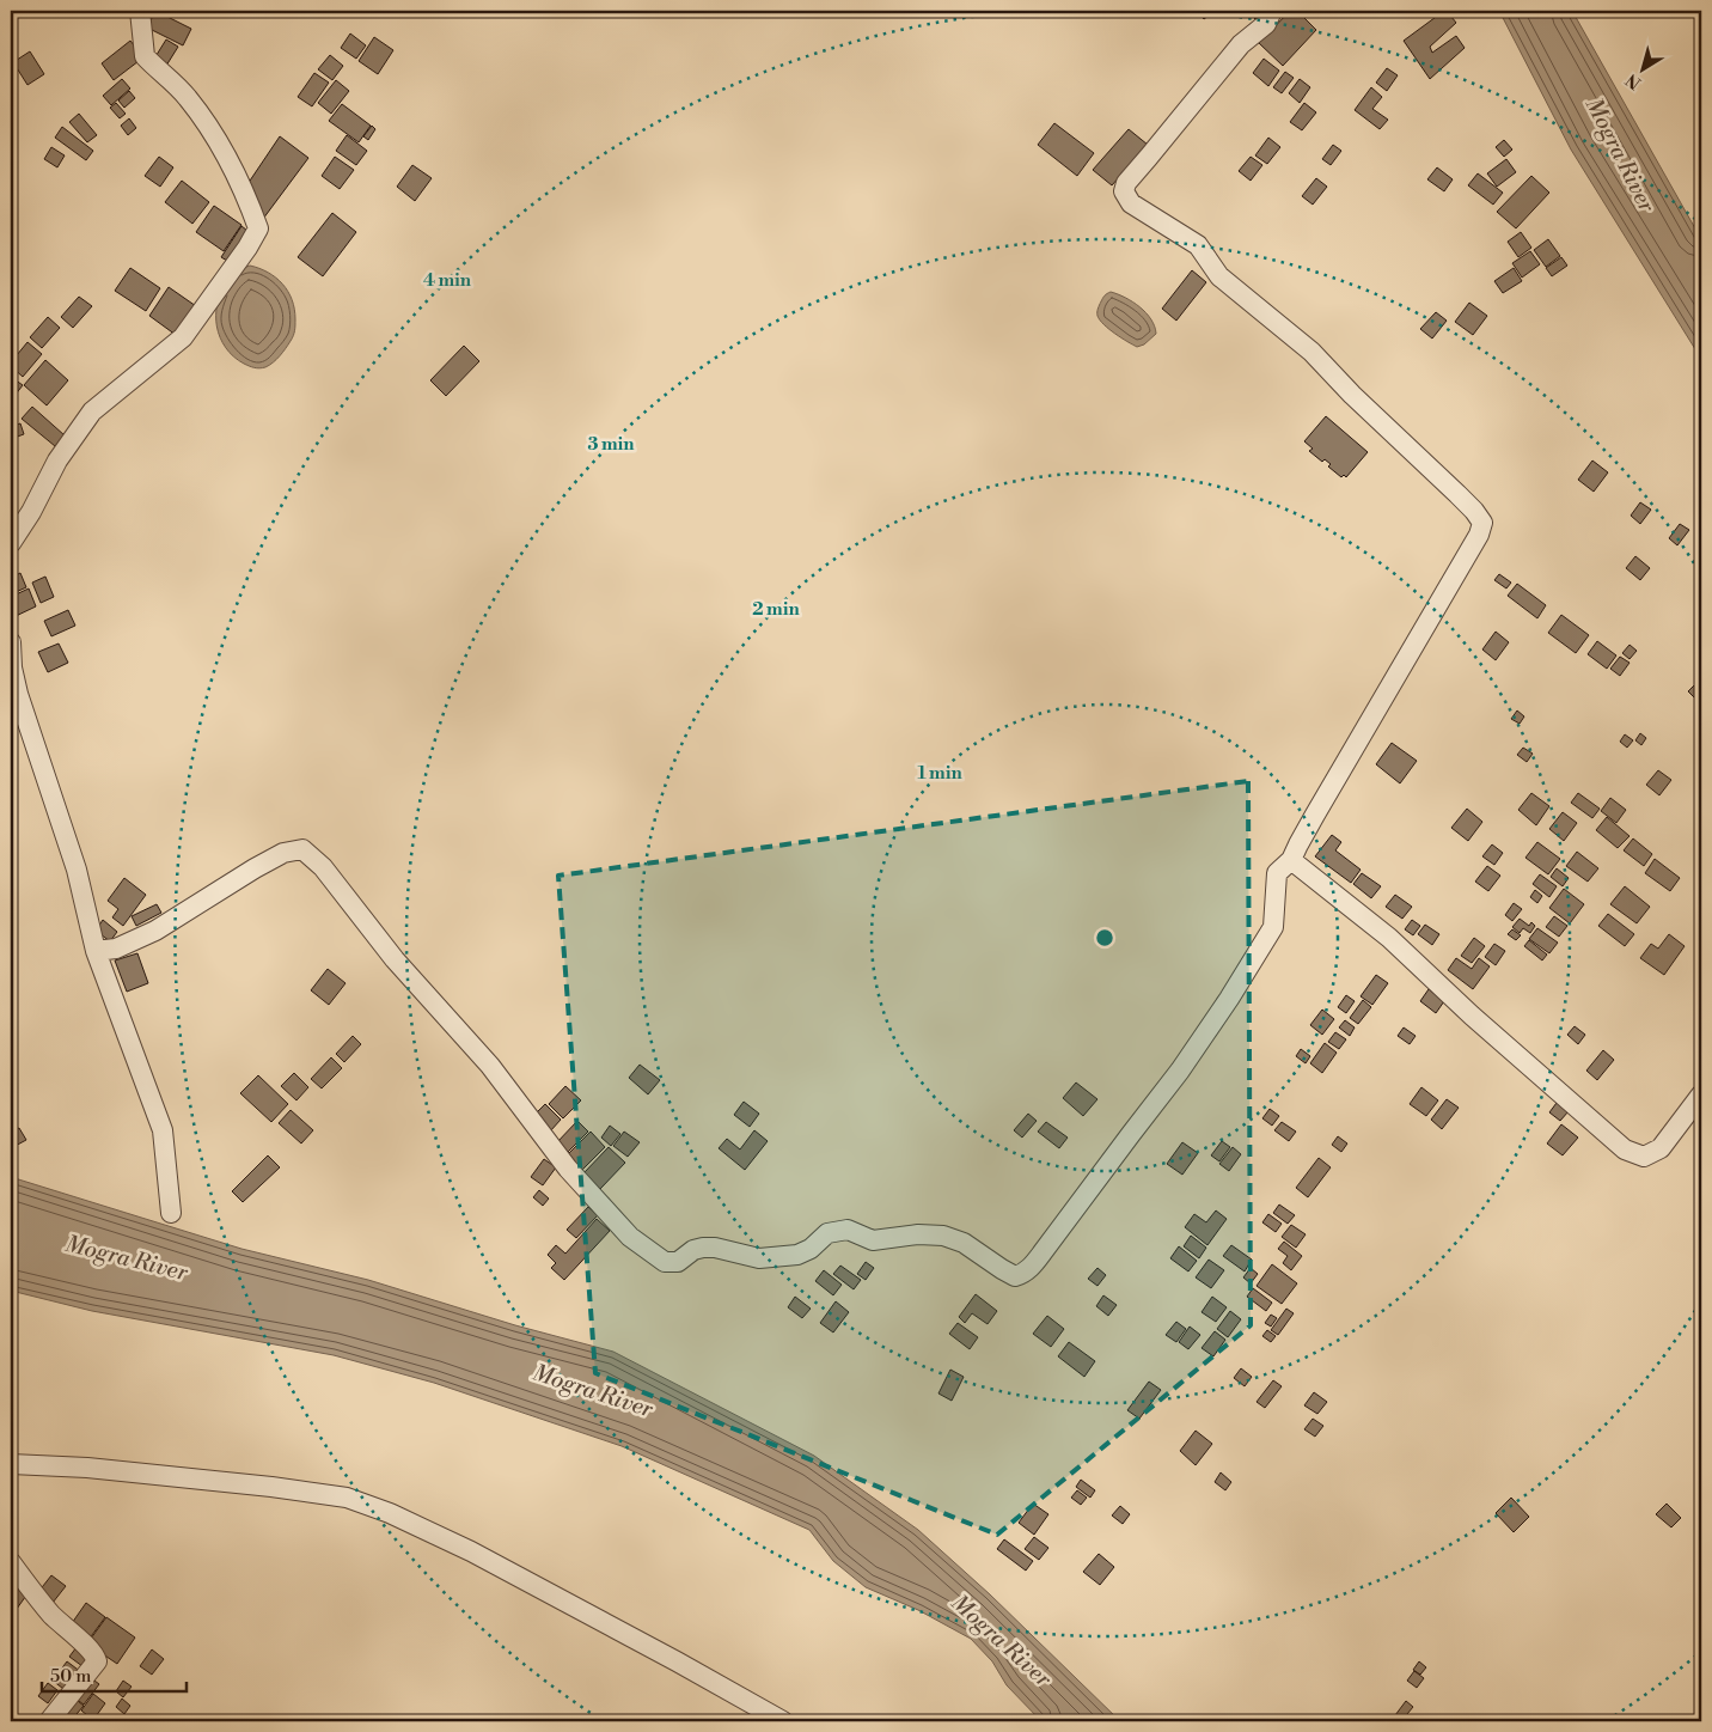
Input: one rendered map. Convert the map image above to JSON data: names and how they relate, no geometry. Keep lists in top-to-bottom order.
{
  "water": ["Mogra River"],
  "scale_bar": "50 m",
  "north": "bottom left",
  "rings": [
    "4 min",
    "3 min",
    "2 min",
    "1 min"
  ]
}
